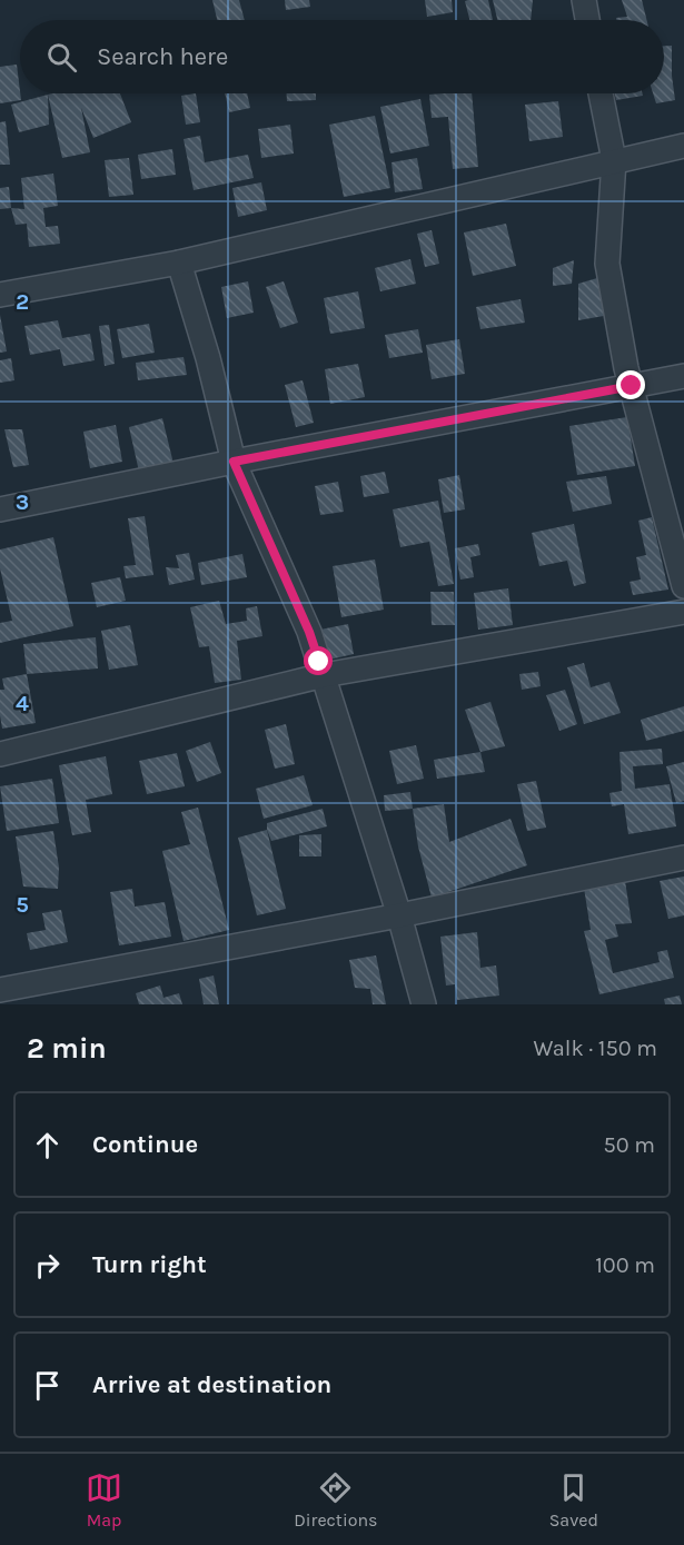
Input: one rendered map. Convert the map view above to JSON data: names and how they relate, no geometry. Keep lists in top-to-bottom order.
{
  "page": {
    "search": "Search here",
    "heading": ["2 min", "Walk · 150 m"],
    "list": [
      ["Continue", "50 m"],
      ["Turn right", "100 m"],
      "Arrive at destination"
    ],
    "nav": ["Map", "Directions", "Saved"]
  },
  "grid": {
    "rows": [
      "2",
      "3",
      "4",
      "5"
    ]
  }
}
